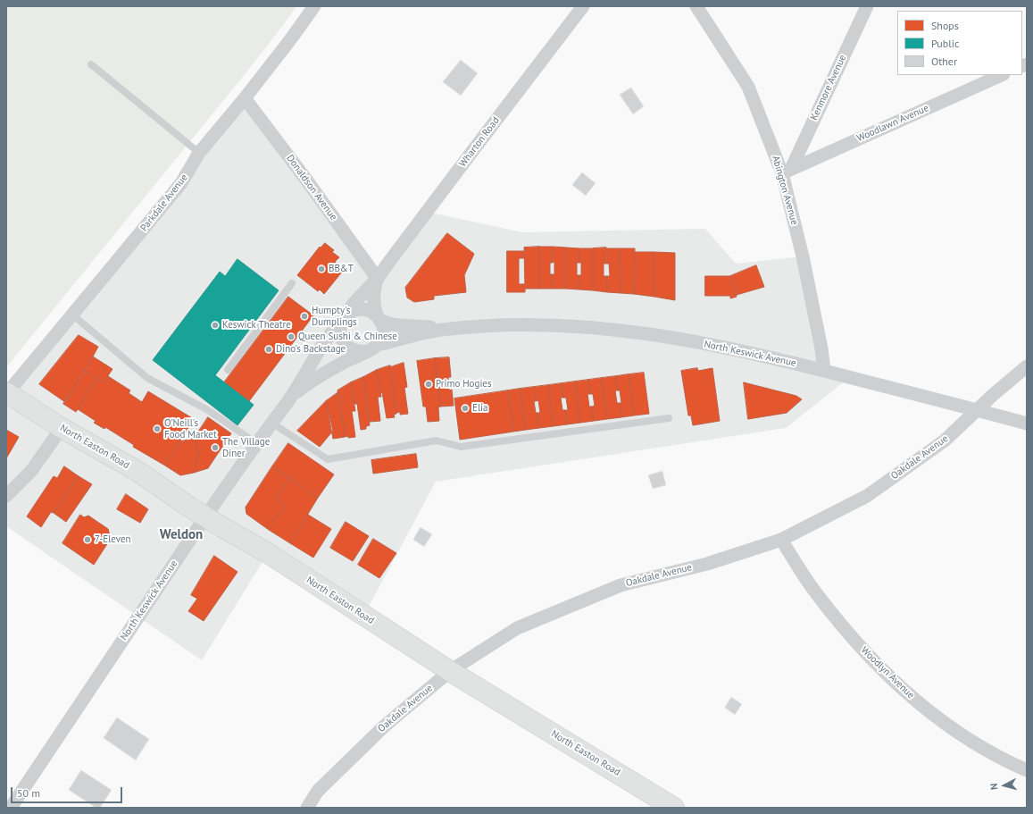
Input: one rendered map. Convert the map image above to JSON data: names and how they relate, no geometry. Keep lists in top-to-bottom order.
{
  "streets": {
    "main road": ["North Easton Road"],
    "street": [
      "Kenmore Avenue",
      "Woodlawn Avenue",
      "Wharton Road",
      "Donaldson Avenue",
      "Abington Avenue",
      "Parkdale Avenue",
      "North Keswick Avenue",
      "Oakdale Avenue",
      "Woodlyn Avenue"
    ]
  },
  "crossings": [
    ["Kenmore Avenue", "Woodlawn Avenue"],
    ["Kenmore Avenue", "Abington Avenue"],
    ["Woodlawn Avenue", "Abington Avenue"],
    ["Wharton Road", "Donaldson Avenue"],
    ["Wharton Road", "North Keswick Avenue"],
    ["Donaldson Avenue", "Parkdale Avenue"],
    ["Abington Avenue", "North Keswick Avenue"],
    ["Parkdale Avenue", "North Easton Road"],
    ["North Keswick Avenue", "North Easton Road"],
    ["North Keswick Avenue", "Oakdale Avenue"],
    ["North Easton Road", "Oakdale Avenue"],
    ["Oakdale Avenue", "Woodlyn Avenue"]
  ],
  "districts": ["Weldon"],
  "places": [
    "BB&T",
    "Humpty's Dumplings",
    "Keswick Theatre",
    "Queen Sushi & Chinese",
    "Dino's Backstage",
    "Primo Hogies",
    "Elia",
    "O'Neill's Food Market",
    "The Village Diner",
    "7-Eleven"
  ],
  "legend": ["Shops", "Public", "Other"],
  "scale_bar": "50 m",
  "north": "left"
}
